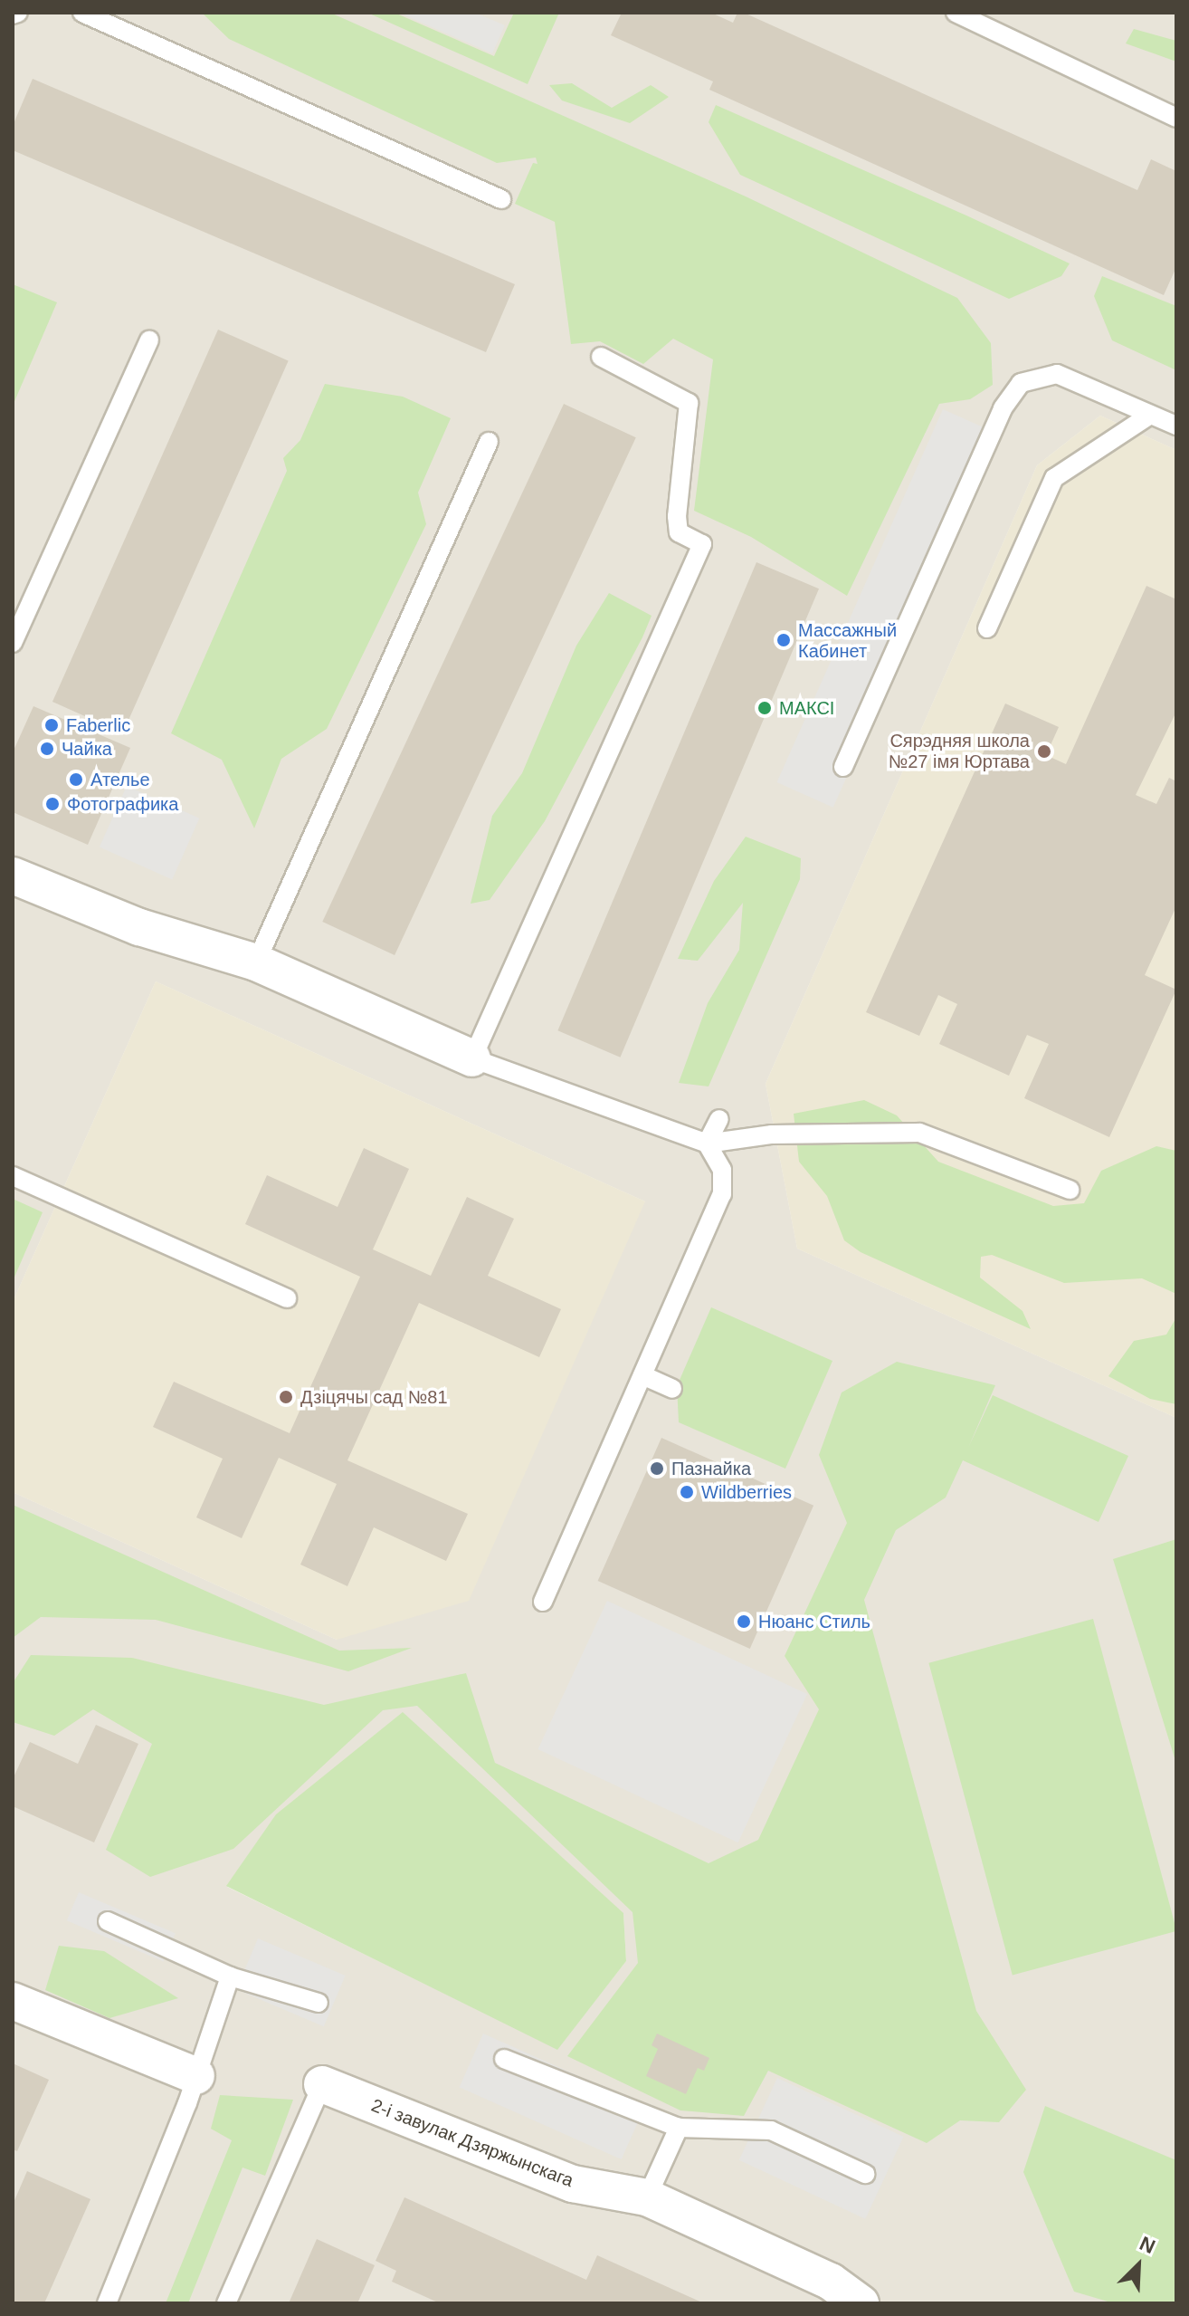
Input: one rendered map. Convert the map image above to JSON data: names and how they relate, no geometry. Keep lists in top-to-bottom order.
{
  "streets": {
    "street": ["2-і завулак Дзяржынскага"]
  },
  "places": [
    "Массажный Кабинет",
    "МАКСІ",
    "Faberlic",
    "Чайка",
    "Сярэдняя школа №27 імя Юртава",
    "Ателье",
    "Фотографика",
    "Дзіцячы сад №81",
    "Пазнайка",
    "Wildberries",
    "Нюанс Стиль"
  ],
  "north": "top right"
}
